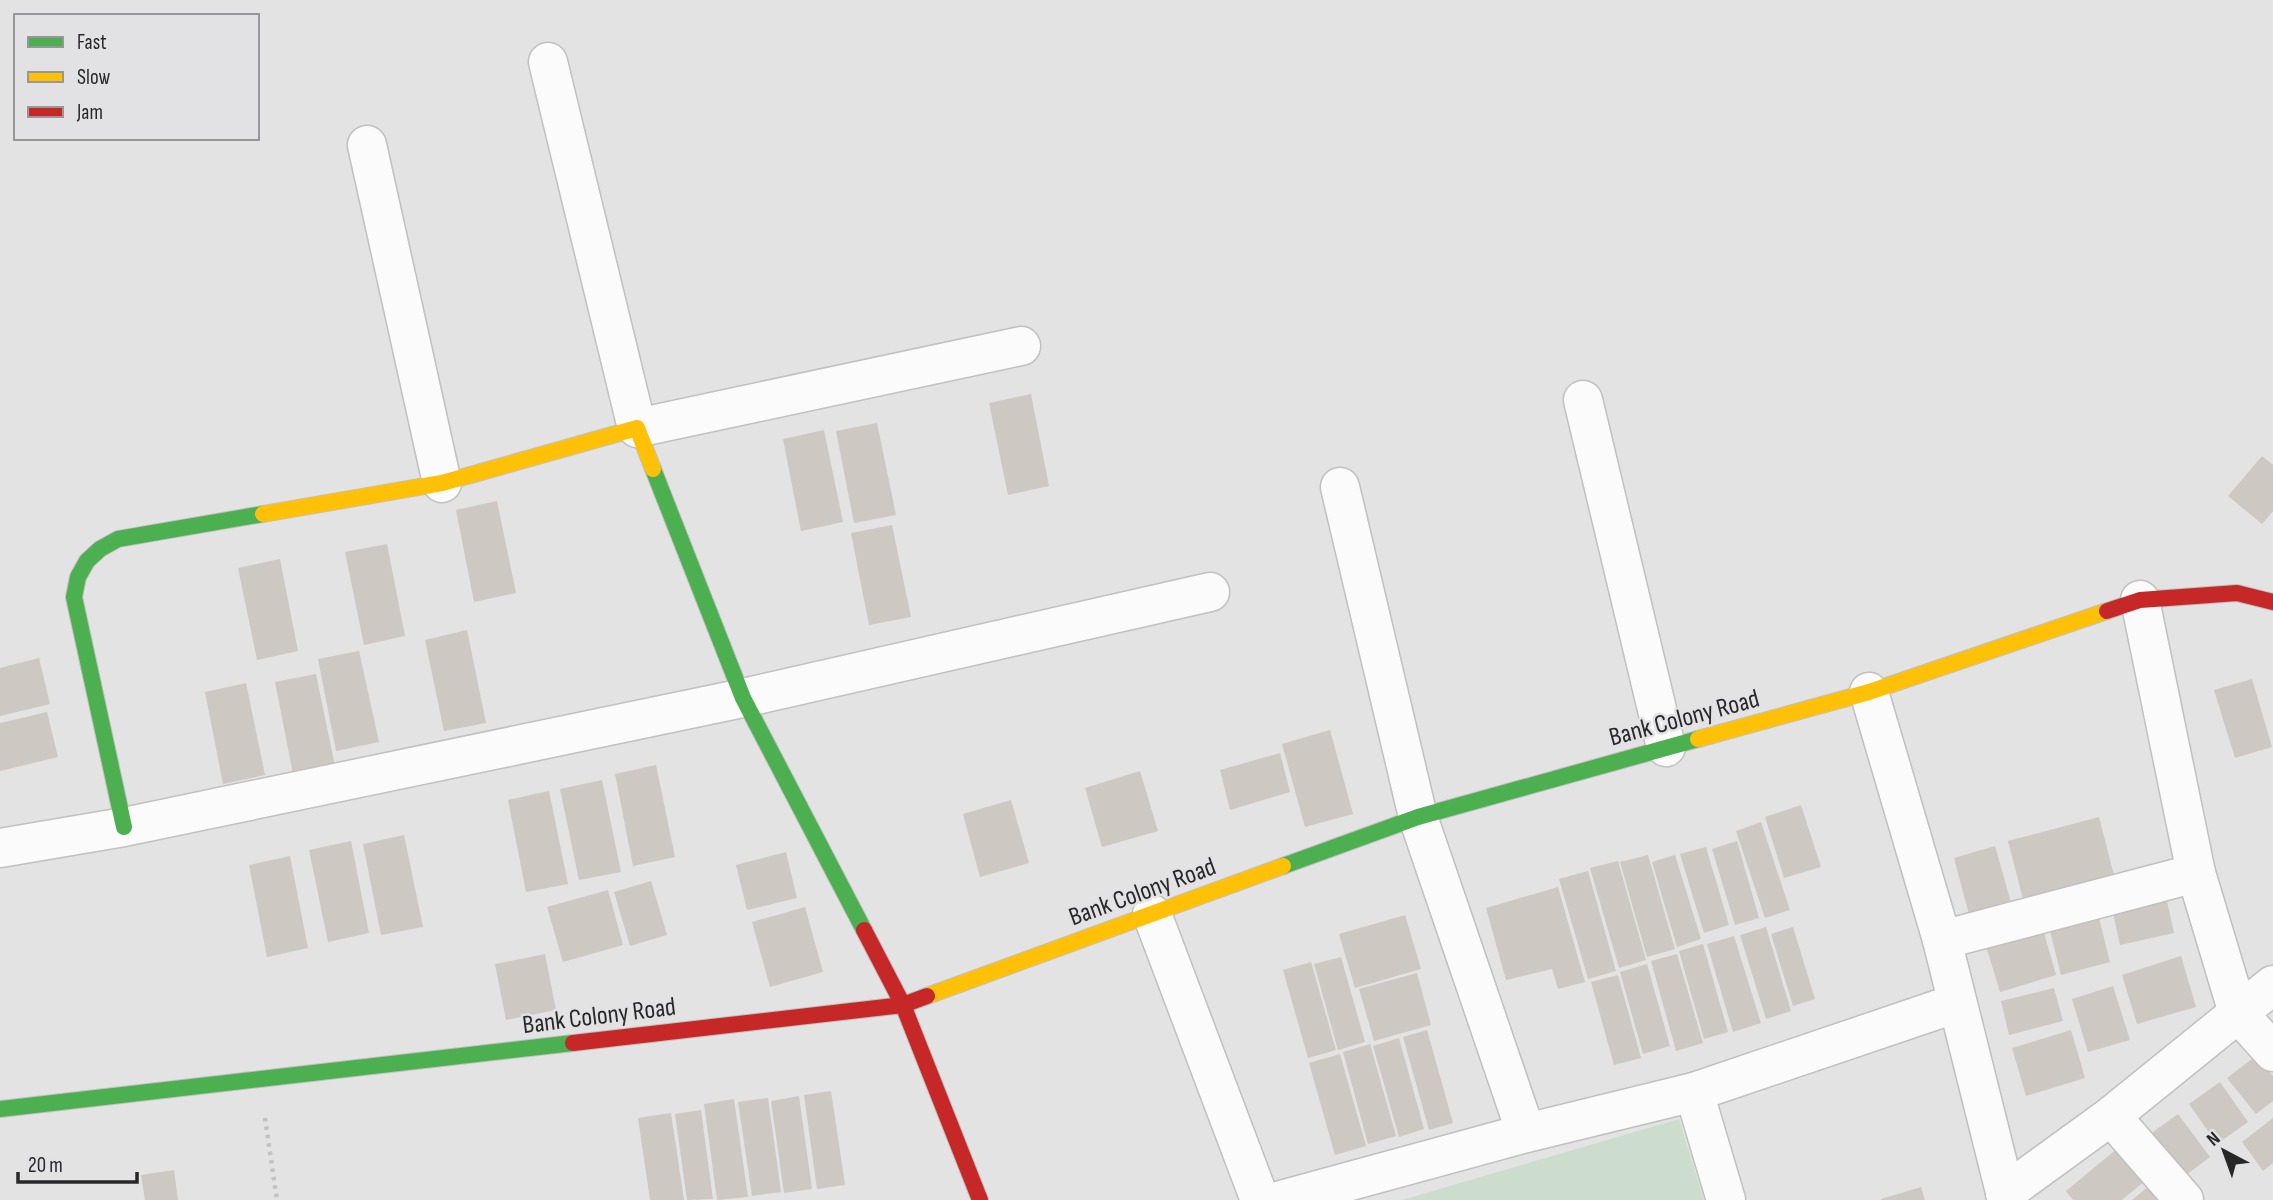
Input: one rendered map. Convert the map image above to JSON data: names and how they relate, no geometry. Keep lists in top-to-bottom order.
{
  "streets": {
    "street": ["Bank Colony Road"]
  },
  "legend": ["Fast", "Slow", "Jam"],
  "scale_bar": "20 m",
  "north": "top left"
}
